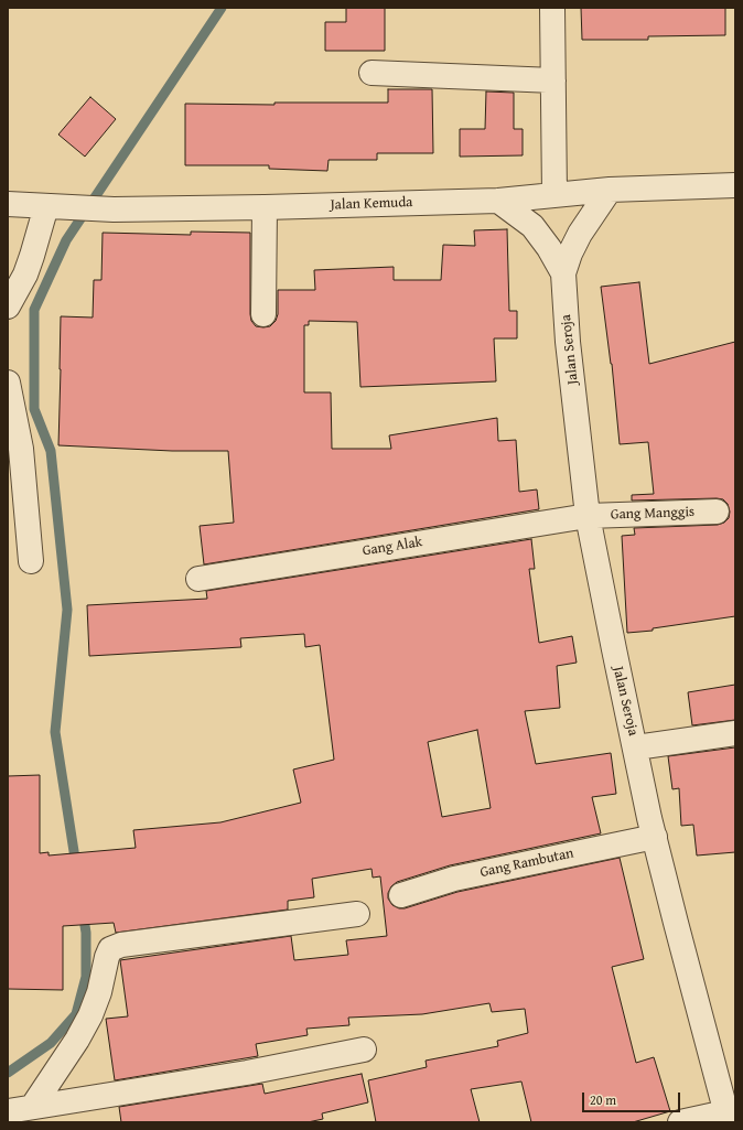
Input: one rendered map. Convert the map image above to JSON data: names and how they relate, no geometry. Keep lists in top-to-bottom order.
{
  "streets": {
    "street": [
      "Jalan Kemuda",
      "Jalan Seroja",
      "Gang Manggis",
      "Gang Alak",
      "Gang Rambutan"
    ]
  },
  "crossings": [
    ["Jalan Kemuda", "Jalan Seroja"],
    ["Jalan Seroja", "Gang Manggis"],
    ["Jalan Seroja", "Gang Alak"],
    ["Jalan Seroja", "Gang Rambutan"],
    ["Gang Manggis", "Gang Alak"]
  ],
  "scale_bar": "20 m"
}
